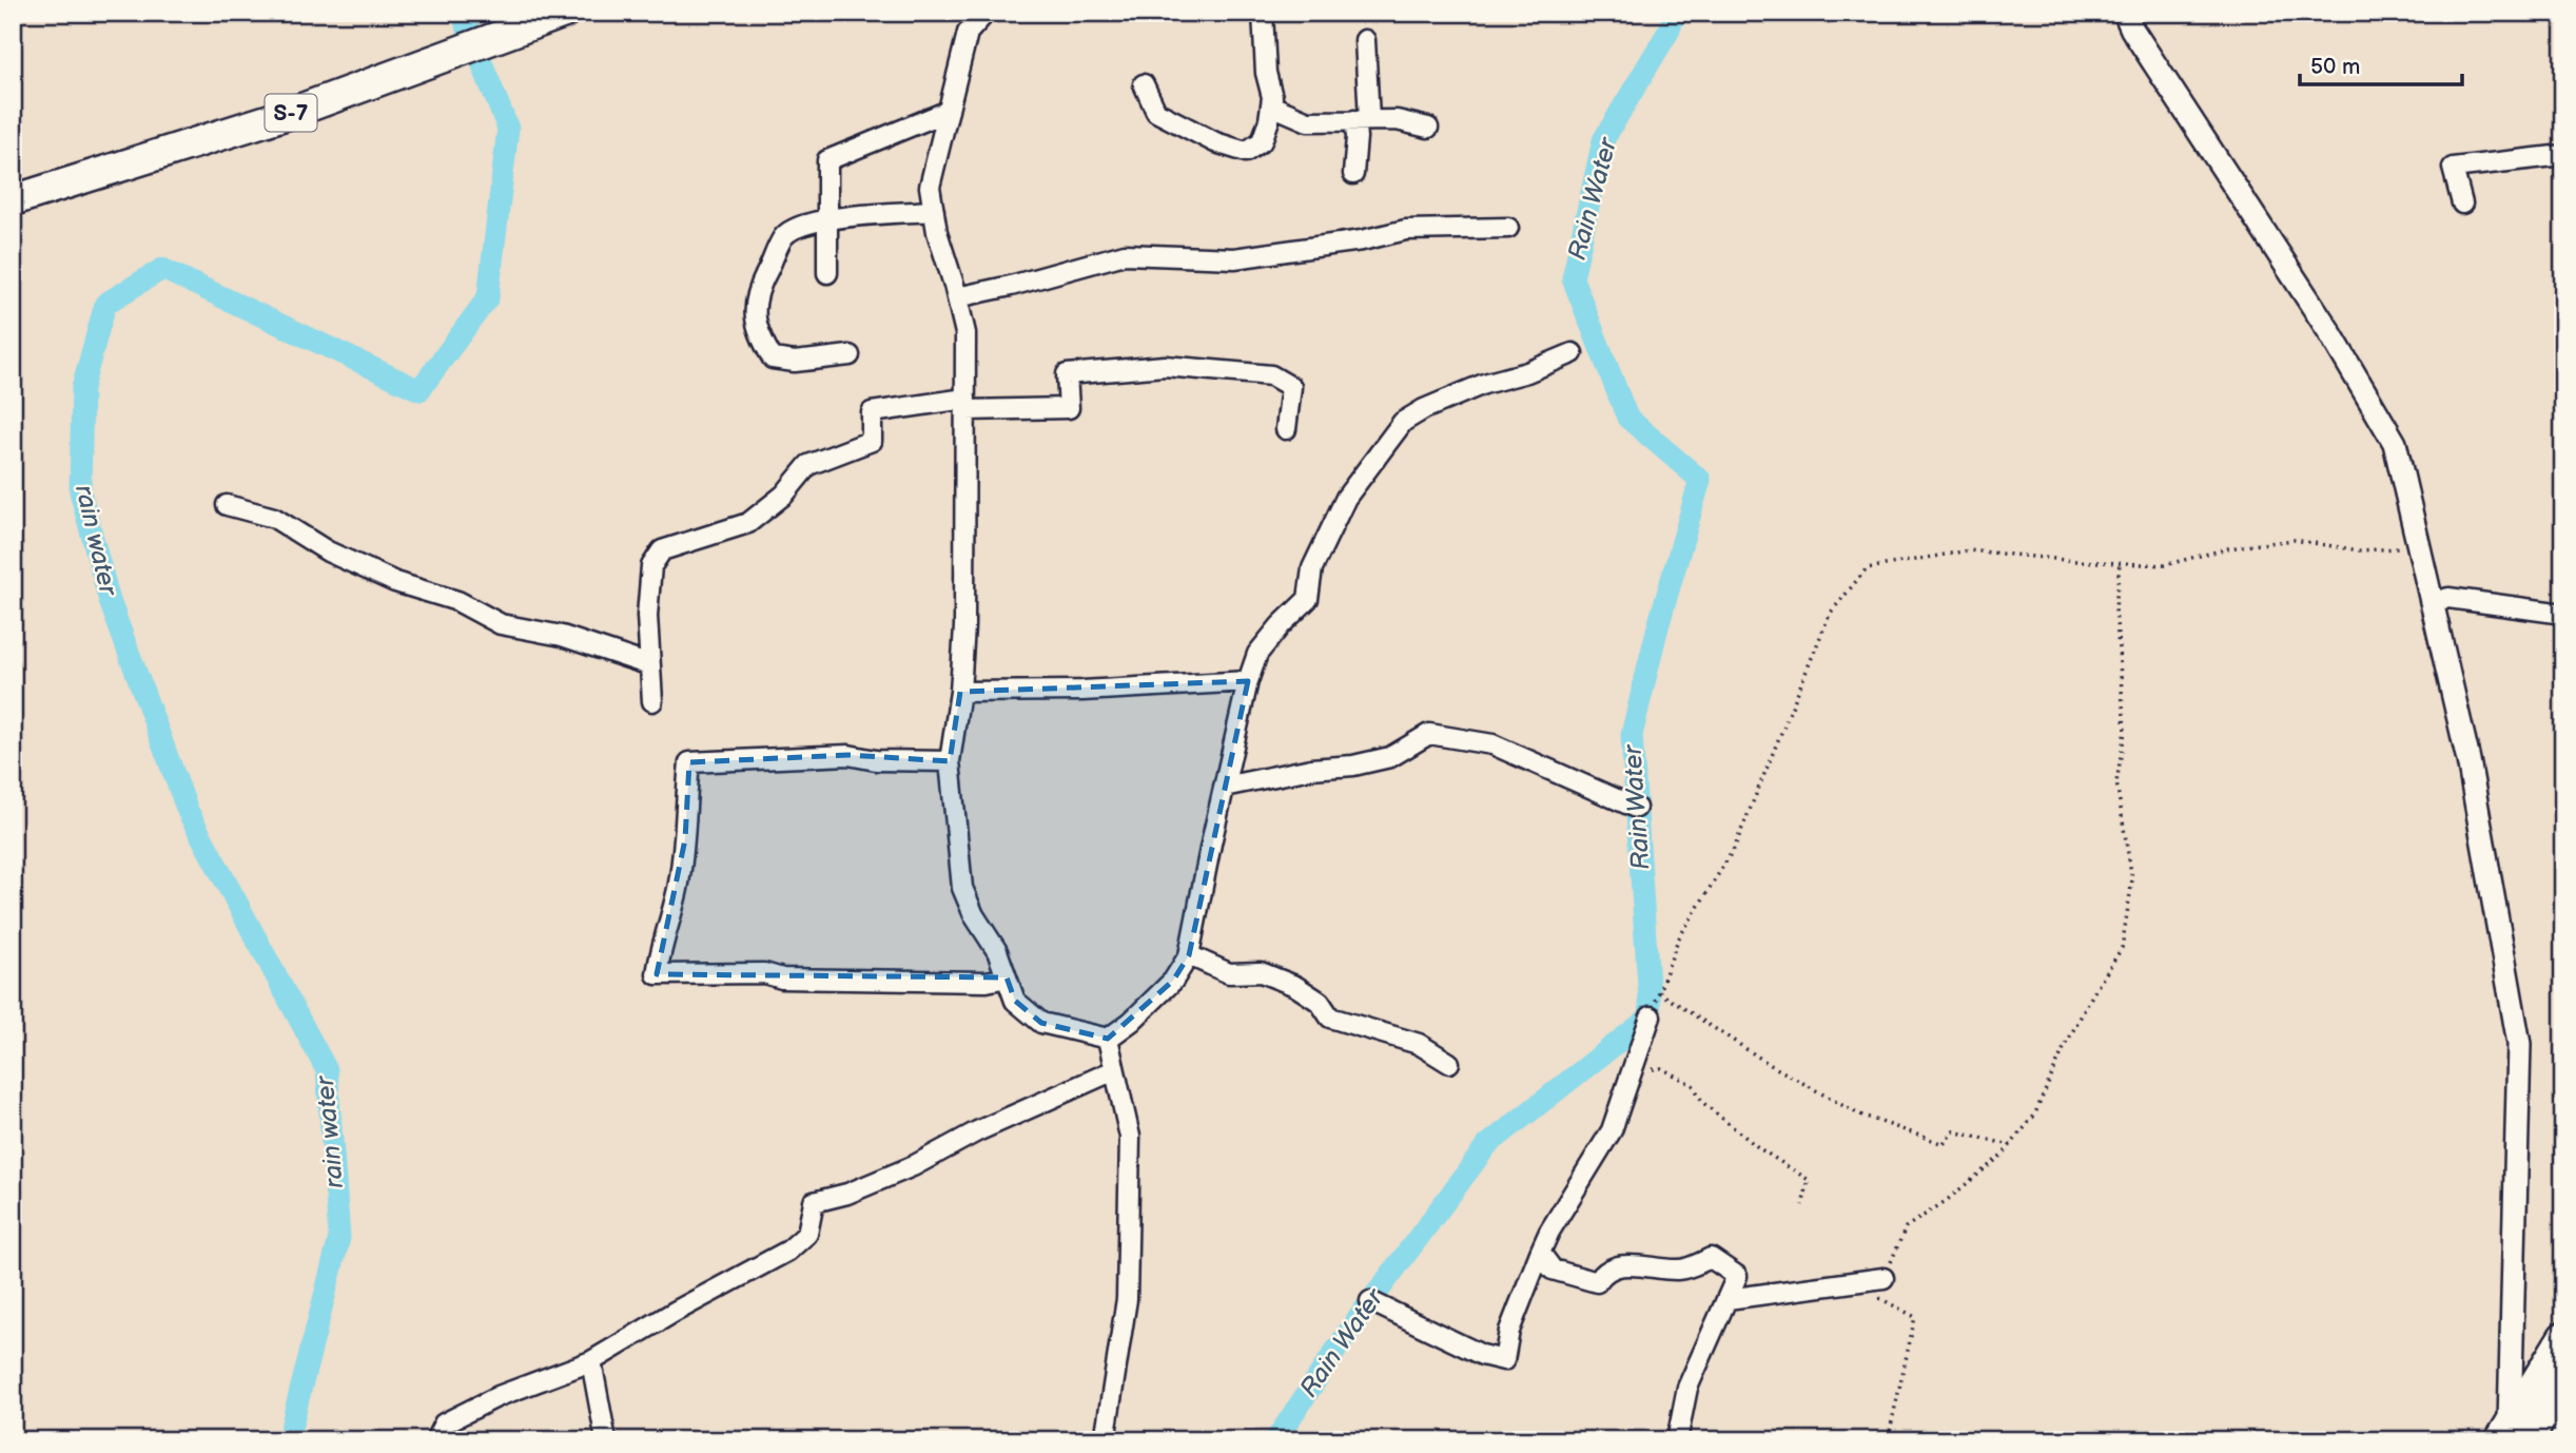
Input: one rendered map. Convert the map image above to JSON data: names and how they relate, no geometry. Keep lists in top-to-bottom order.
{
  "streets": {
    "main road": ["S-7"]
  },
  "water": ["Rain Water", "rain water"],
  "scale_bar": "50 m"
}
